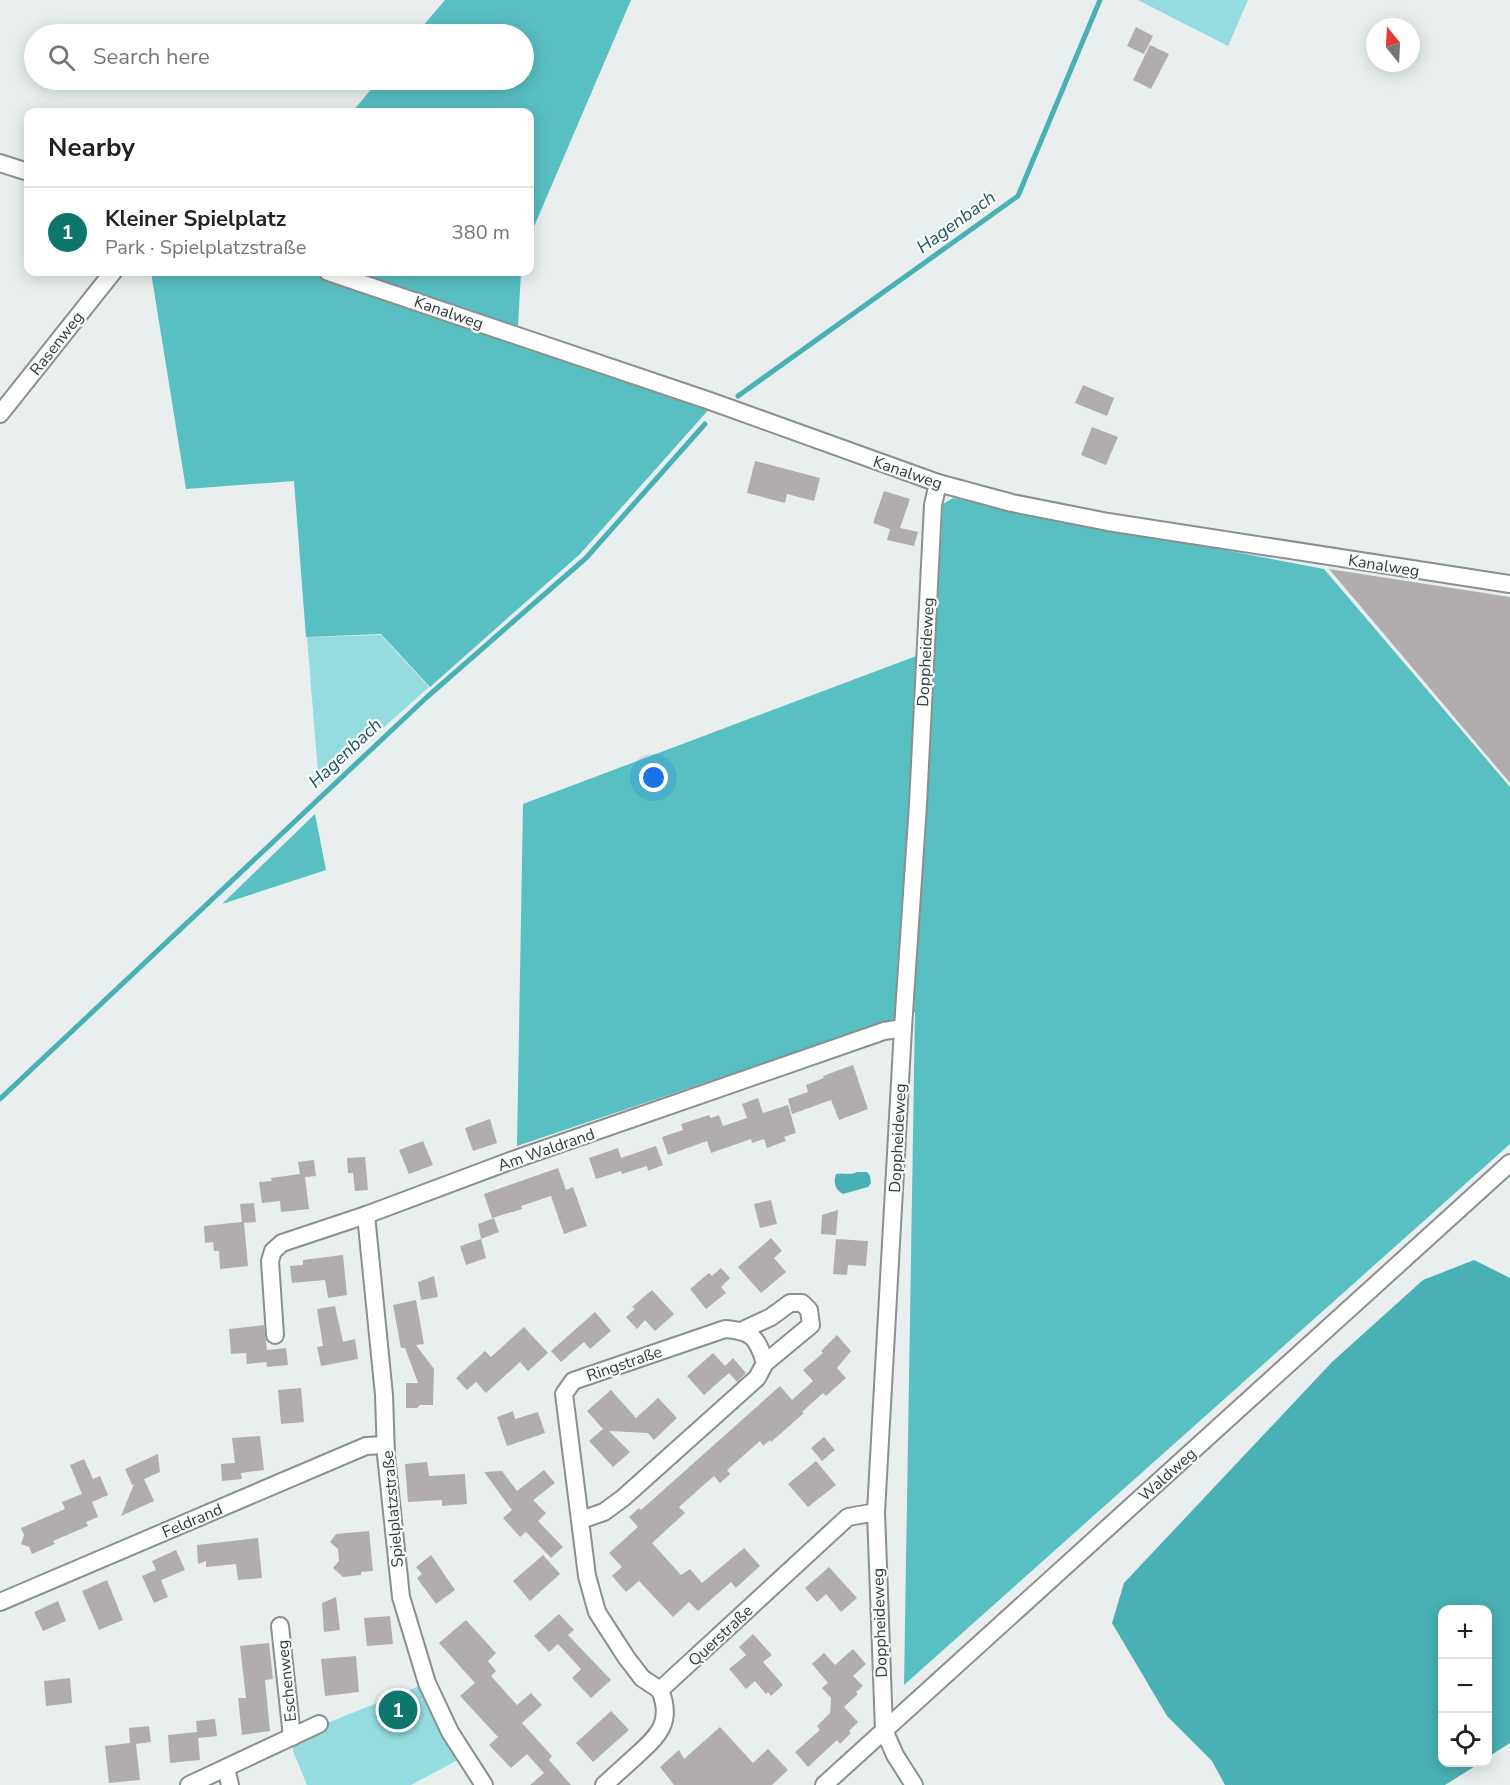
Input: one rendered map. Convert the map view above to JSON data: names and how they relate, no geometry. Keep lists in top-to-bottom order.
{
  "streets": {
    "street": [
      "Kanalweg",
      "Rasenweg",
      "Doppheideweg",
      "Am Waldrand",
      "Ringstraße",
      "Waldweg",
      "Spielplatzstraße",
      "Feldrand",
      "Querstraße",
      "Eschenweg"
    ]
  },
  "crossings": [
    ["Kanalweg", "Doppheideweg"],
    ["Doppheideweg", "Am Waldrand"],
    ["Doppheideweg", "Waldweg"],
    ["Doppheideweg", "Querstraße"],
    ["Am Waldrand", "Spielplatzstraße"],
    ["Ringstraße", "Querstraße"],
    ["Spielplatzstraße", "Feldrand"]
  ],
  "water": ["Hagenbach"],
  "north": "top",
  "page": {
    "search": "Search here",
    "heading": "Nearby",
    "list": [
      {
        "mark": "1",
        "name": "Kleiner Spielplatz",
        "note": "Park · Spielplatzstraße",
        "value": "380 m"
      }
    ],
    "map_buttons": ["+", "−"],
    "pins": "1"
  }
}
